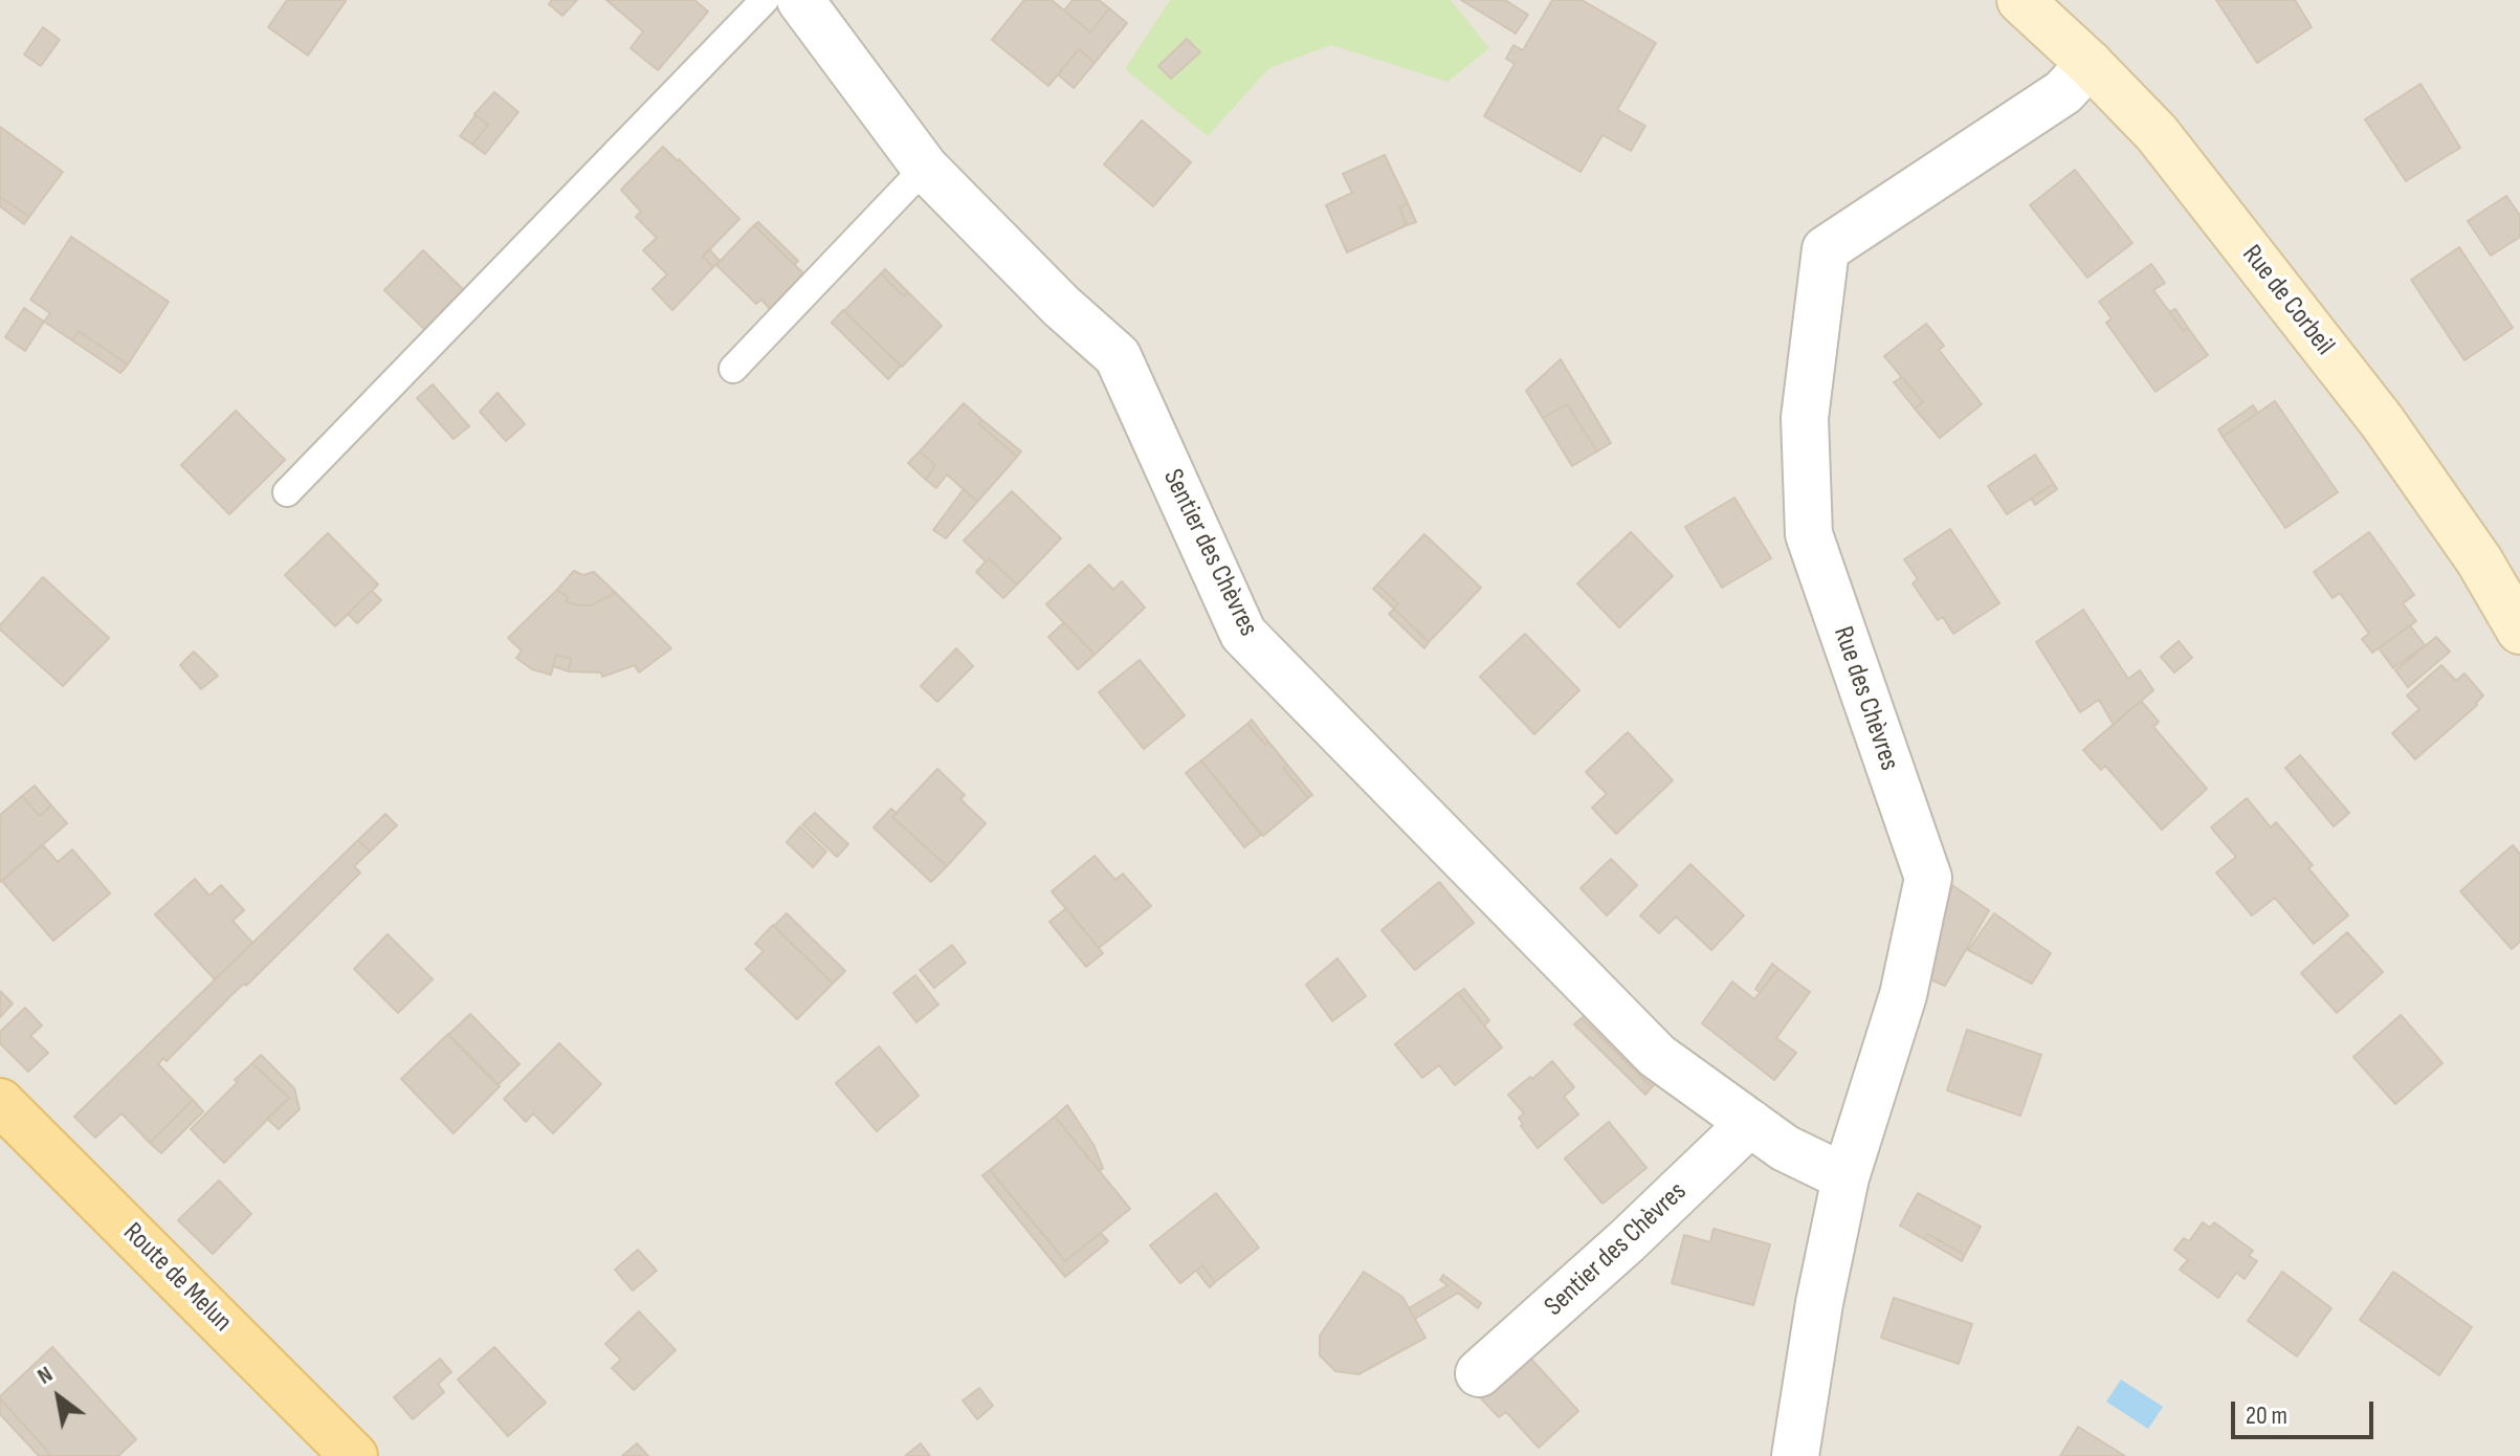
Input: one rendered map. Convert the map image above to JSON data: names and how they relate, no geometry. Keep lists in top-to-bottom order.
{
  "streets": {
    "main road": ["Route de Melun"],
    "street": ["Rue de Corbeil", "Sentier des Chèvres", "Rue des Chèvres"]
  },
  "crossings": [
    ["Rue de Corbeil", "Rue des Chèvres"],
    ["Sentier des Chèvres", "Rue des Chèvres"]
  ],
  "scale_bar": "20 m",
  "north": "top left"
}
